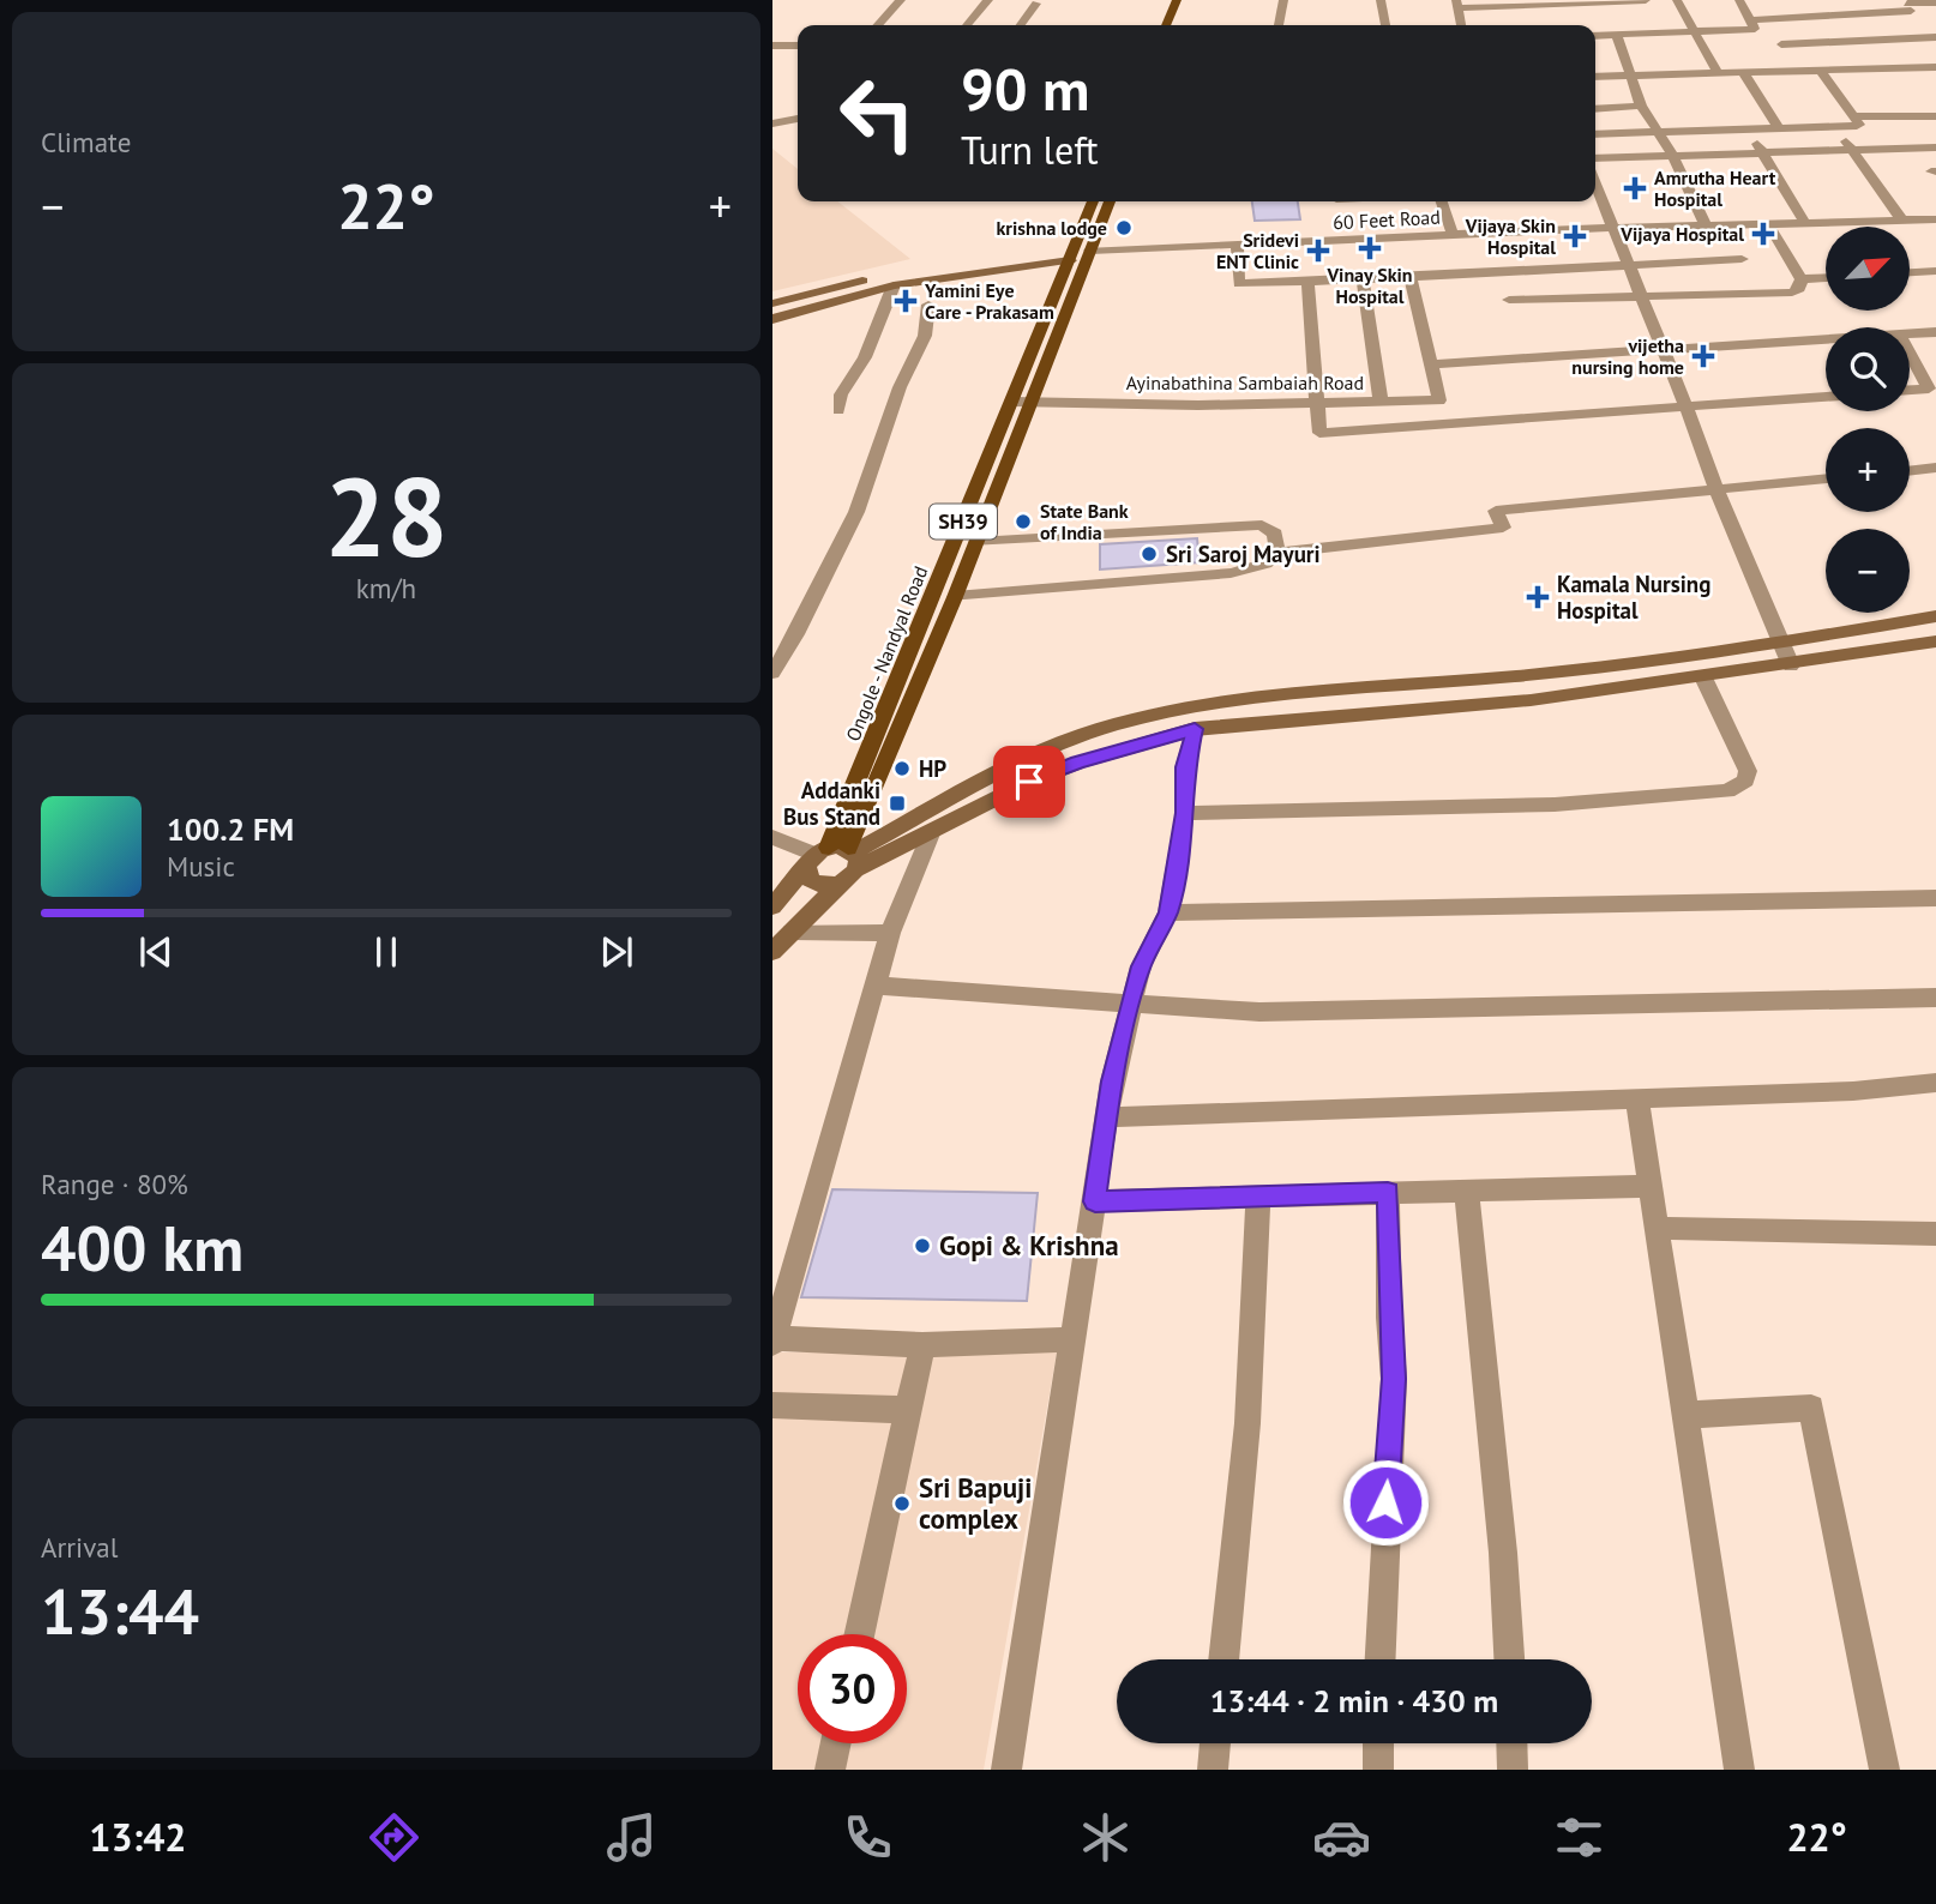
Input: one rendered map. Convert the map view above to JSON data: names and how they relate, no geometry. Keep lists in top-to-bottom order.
{
  "streets": {
    "main road": ["SH39", "Ongole - Nandyal Road"],
    "street": ["60 Feet Road", "Ayinabathina Sambaiah Road"]
  },
  "crossings": [
    ["60 Feet Road", "Ongole - Nandyal Road"],
    ["Ayinabathina Sambaiah Road", "Ongole - Nandyal Road"]
  ],
  "places": {
    "health": [
      "Amrutha Heart Hospital",
      "Vijaya Hospital",
      "Vijaya Skin Hospital",
      "Vinay Skin Hospital",
      "Sridevi ENT Clinic",
      "Yamini Eye Care - Prakasam",
      "vijetha nursing home",
      "Kamala Nursing Hospital"
    ],
    "other": [
      "krishna lodge",
      "State Bank of India",
      "Sri Saroj Mayuri",
      "HP",
      "Gopi & Krishna",
      "Sri Bapuji complex"
    ],
    "transit": ["Addanki Bus Stand"]
  },
  "north": "top right",
  "page": {
    "tile": [
      "Climate",
      ["28", "km/h"],
      ["Range · 80%", "400 km"],
      ["Arrival", "13:44"]
    ],
    "turn": ["90 m", "Turn left"],
    "heat": ["−", "22°", "+"],
    "map_buttons": ["+", "−"],
    "song": ["100.2 FM", "Music"],
    "limit": "30",
    "trip": "13:44 · 2 min · 430 m",
    "tabs": ["13:42", "22°"]
  }
}
